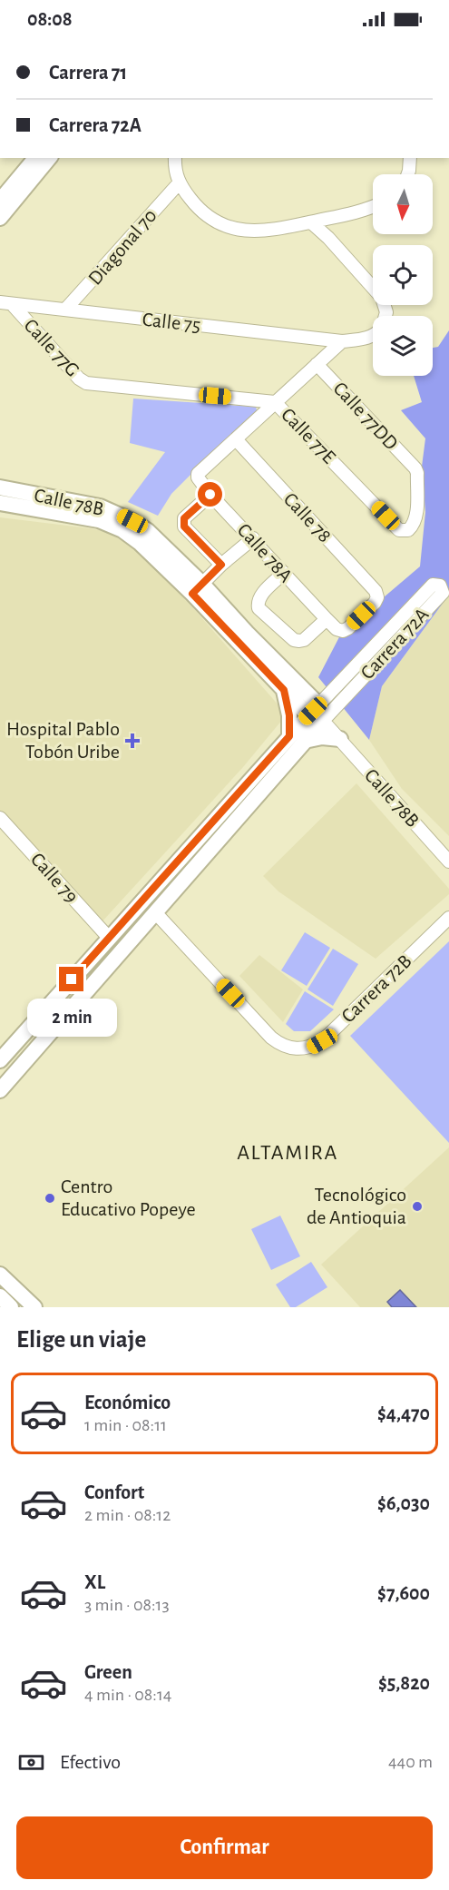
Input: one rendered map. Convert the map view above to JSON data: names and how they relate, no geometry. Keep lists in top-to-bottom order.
{
  "streets": {
    "main road": ["Calle 78B", "Carrera 72A"],
    "street": [
      "Diagonal 70",
      "Calle 75",
      "Calle 77G",
      "Calle 77DD",
      "Calle 77E",
      "Calle 78",
      "Calle 78A",
      "Calle 79",
      "Carrera 72B"
    ]
  },
  "crossings": [
    ["Diagonal 70", "Calle 75"],
    ["Calle 75", "Calle 77G"],
    ["Calle 77G", "Calle 77E"],
    ["Calle 77DD", "Calle 77E"],
    ["Calle 78B", "Carrera 72A"],
    ["Calle 78", "Calle 78A"],
    ["Calle 78", "Carrera 72A"],
    ["Calle 78A", "Carrera 72A"],
    ["Carrera 72A", "Calle 79"],
    ["Carrera 72A", "Carrera 72B"]
  ],
  "districts": ["ALTAMIRA"],
  "places": {
    "health": ["Hospital Pablo Tobón Uribe"],
    "other": ["Centro Educativo Popeye", "Tecnológico de Antioquia"]
  },
  "north": "bottom",
  "page": {
    "status": "08:08",
    "banner": ["Carrera 71", "Carrera 72A"],
    "bubble": "2 min",
    "heading": "Elige un viaje",
    "list": [
      {
        "name": "Económico",
        "note": "1 min · 08:11",
        "value": "$4,470"
      },
      {
        "name": "Confort",
        "note": "2 min · 08:12",
        "value": "$6,030"
      },
      {
        "name": "XL",
        "note": "3 min · 08:13",
        "value": "$7,600"
      },
      {
        "name": "Green",
        "note": "4 min · 08:14",
        "value": "$5,820"
      }
    ],
    "pay": ["Efectivo", "440 m"],
    "buttons": "Confirmar"
  }
}
